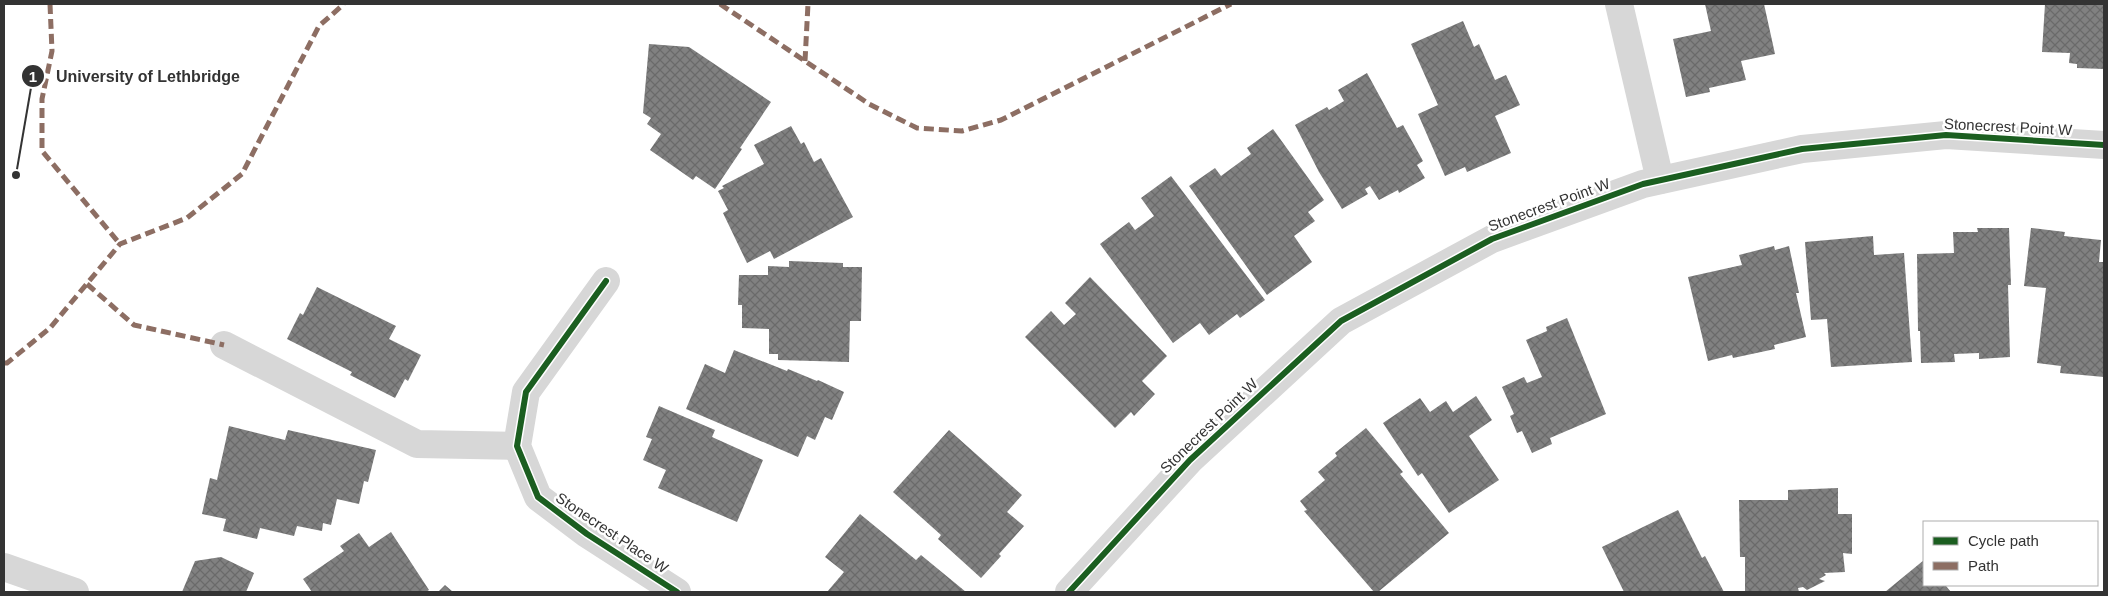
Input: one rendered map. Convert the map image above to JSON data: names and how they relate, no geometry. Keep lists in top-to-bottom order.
{
  "streets": {
    "street": ["Stonecrest Point W", "Stonecrest Place W"]
  },
  "places": ["University of Lethbridge"],
  "legend": ["Cycle path", "Path"]
}
